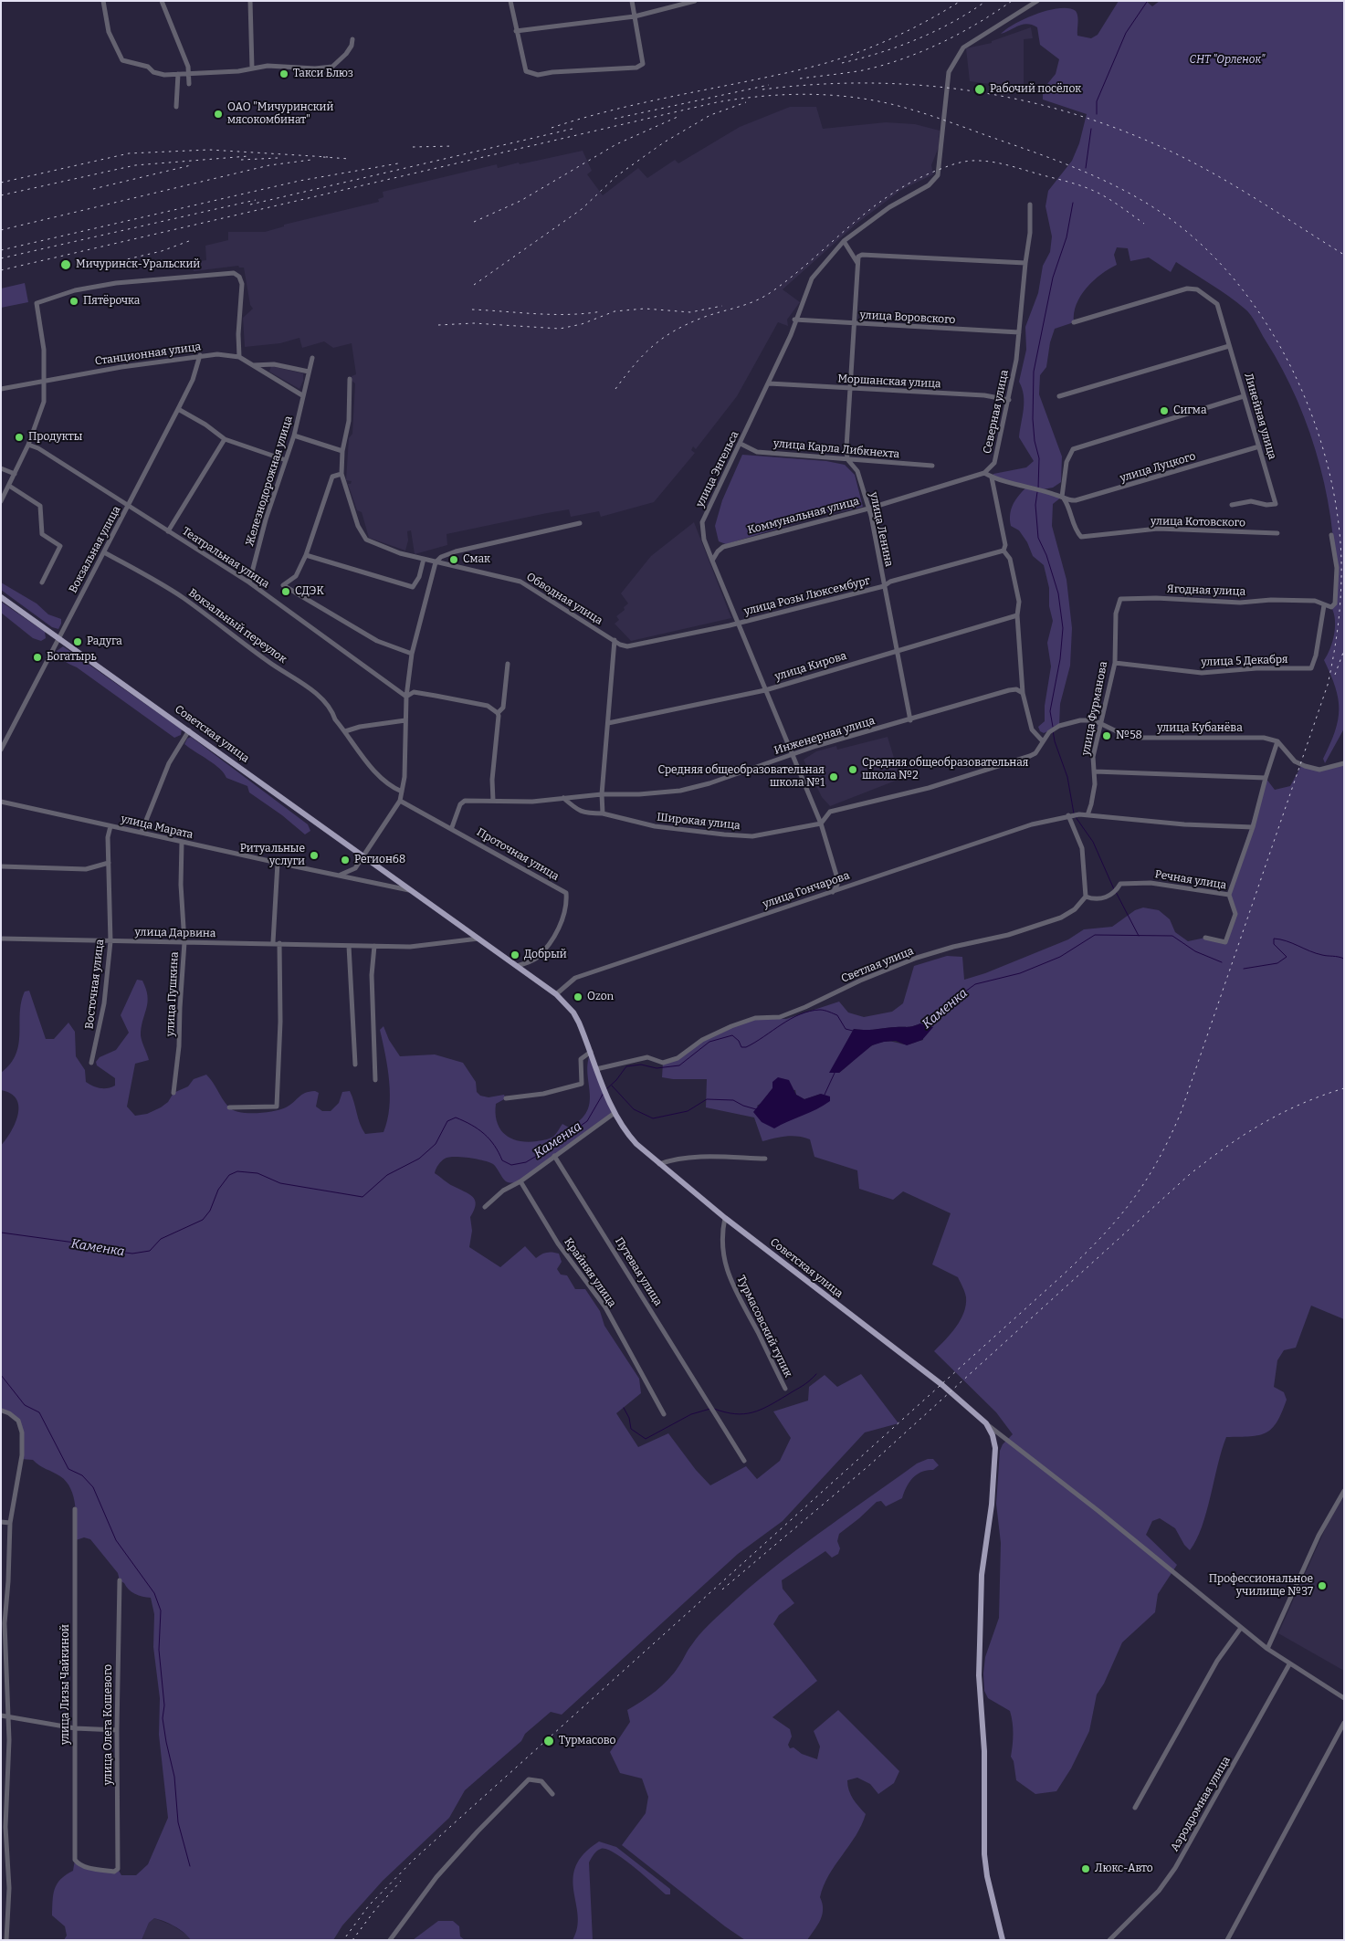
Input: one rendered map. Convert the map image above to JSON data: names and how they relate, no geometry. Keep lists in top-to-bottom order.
{
  "streets": {
    "main road": ["Советская улица"],
    "street": [
      "улица Воровского",
      "Станционная улица",
      "Моршанская улица",
      "Северная улица",
      "Линейная улица",
      "улица Карла Либкнехта",
      "улица Луцкого",
      "улица Энгельса",
      "Железнодорожная улица",
      "Коммунальная улица",
      "улица Котовского",
      "улица Ленина",
      "Вокзальная улица",
      "Театральная улица",
      "Ягодная улица",
      "улица Розы Люксембург",
      "Обводная улица",
      "Вокзальный переулок",
      "улица 5 Декабря",
      "улица Кирова",
      "улица Фурманова",
      "улица Кубанёва",
      "Инженерная улица",
      "Широкая улица",
      "улица Марата",
      "Проточная улица",
      "Речная улица",
      "улица Гончарова",
      "улица Дарвина",
      "Светлая улица",
      "Восточная улица",
      "улица Пушкина",
      "Путевая улица",
      "Крайняя улица",
      "Турмасовский тупик",
      "улица Лизы Чайкиной",
      "улица Олега Кошевого",
      "Аэродромная улица"
    ]
  },
  "crossings": [
    ["улица Воровского", "Северная улица"],
    ["улица Воровского", "улица Энгельса"],
    ["Станционная улица", "Железнодорожная улица"],
    ["Станционная улица", "Вокзальная улица"],
    ["Моршанская улица", "Северная улица"],
    ["Моршанская улица", "улица Энгельса"],
    ["Северная улица", "Коммунальная улица"],
    ["Линейная улица", "улица Луцкого"],
    ["улица Карла Либкнехта", "улица Энгельса"],
    ["улица Карла Либкнехта", "улица Ленина"],
    ["улица Луцкого", "улица Котовского"],
    ["улица Энгельса", "Коммунальная улица"],
    ["улица Энгельса", "улица Розы Люксембург"],
    ["улица Энгельса", "улица Кирова"],
    ["улица Энгельса", "Инженерная улица"],
    ["улица Энгельса", "Широкая улица"],
    ["Железнодорожная улица", "Театральная улица"],
    ["Коммунальная улица", "улица Ленина"],
    ["улица Ленина", "улица Розы Люксембург"],
    ["улица Ленина", "улица Кирова"],
    ["улица Ленина", "Инженерная улица"],
    ["Вокзальная улица", "Театральная улица"],
    ["Вокзальная улица", "Вокзальный переулок"],
    ["Вокзальная улица", "Советская улица"],
    ["Ягодная улица", "улица 5 Декабря"],
    ["Ягодная улица", "улица Фурманова"],
    ["улица Розы Люксембург", "Обводная улица"],
    ["улица 5 Декабря", "улица Фурманова"],
    ["улица Фурманова", "улица Кубанёва"],
    ["улица Фурманова", "улица Гончарова"],
    ["улица Кубанёва", "Широкая улица"],
    ["Советская улица", "улица Марата"],
    ["Советская улица", "Проточная улица"],
    ["Советская улица", "улица Гончарова"],
    ["Советская улица", "улица Дарвина"],
    ["Советская улица", "Светлая улица"],
    ["Советская улица", "Турмасовский тупик"],
    ["улица Марата", "Восточная улица"],
    ["улица Марата", "улица Пушкина"],
    ["Речная улица", "Светлая улица"],
    ["улица Дарвина", "Восточная улица"],
    ["улица Дарвина", "улица Пушкина"],
    ["улица Лизы Чайкиной", "улица Олега Кошевого"]
  ],
  "water": ["Каменка"],
  "parks": ["СНТ \"Орленок\""],
  "places": [
    "Такси Блюз",
    "Рабочий посёлок",
    "ОАО \"Мичуринский мясокомбинат\"",
    "Мичуринск-Уральский",
    "Пятёрочка",
    "Сигма",
    "Продукты",
    "Смак",
    "СДЭК",
    "Радуга",
    "Богатырь",
    "№58",
    "Средняя общеобразовательная школа №2",
    "Средняя общеобразовательная школа №1",
    "Ритуальные услуги",
    "Регион68",
    "Добрый",
    "Ozon",
    "Профессиональное училище №37",
    "Турмасово",
    "Люкс-Авто"
  ]
}
